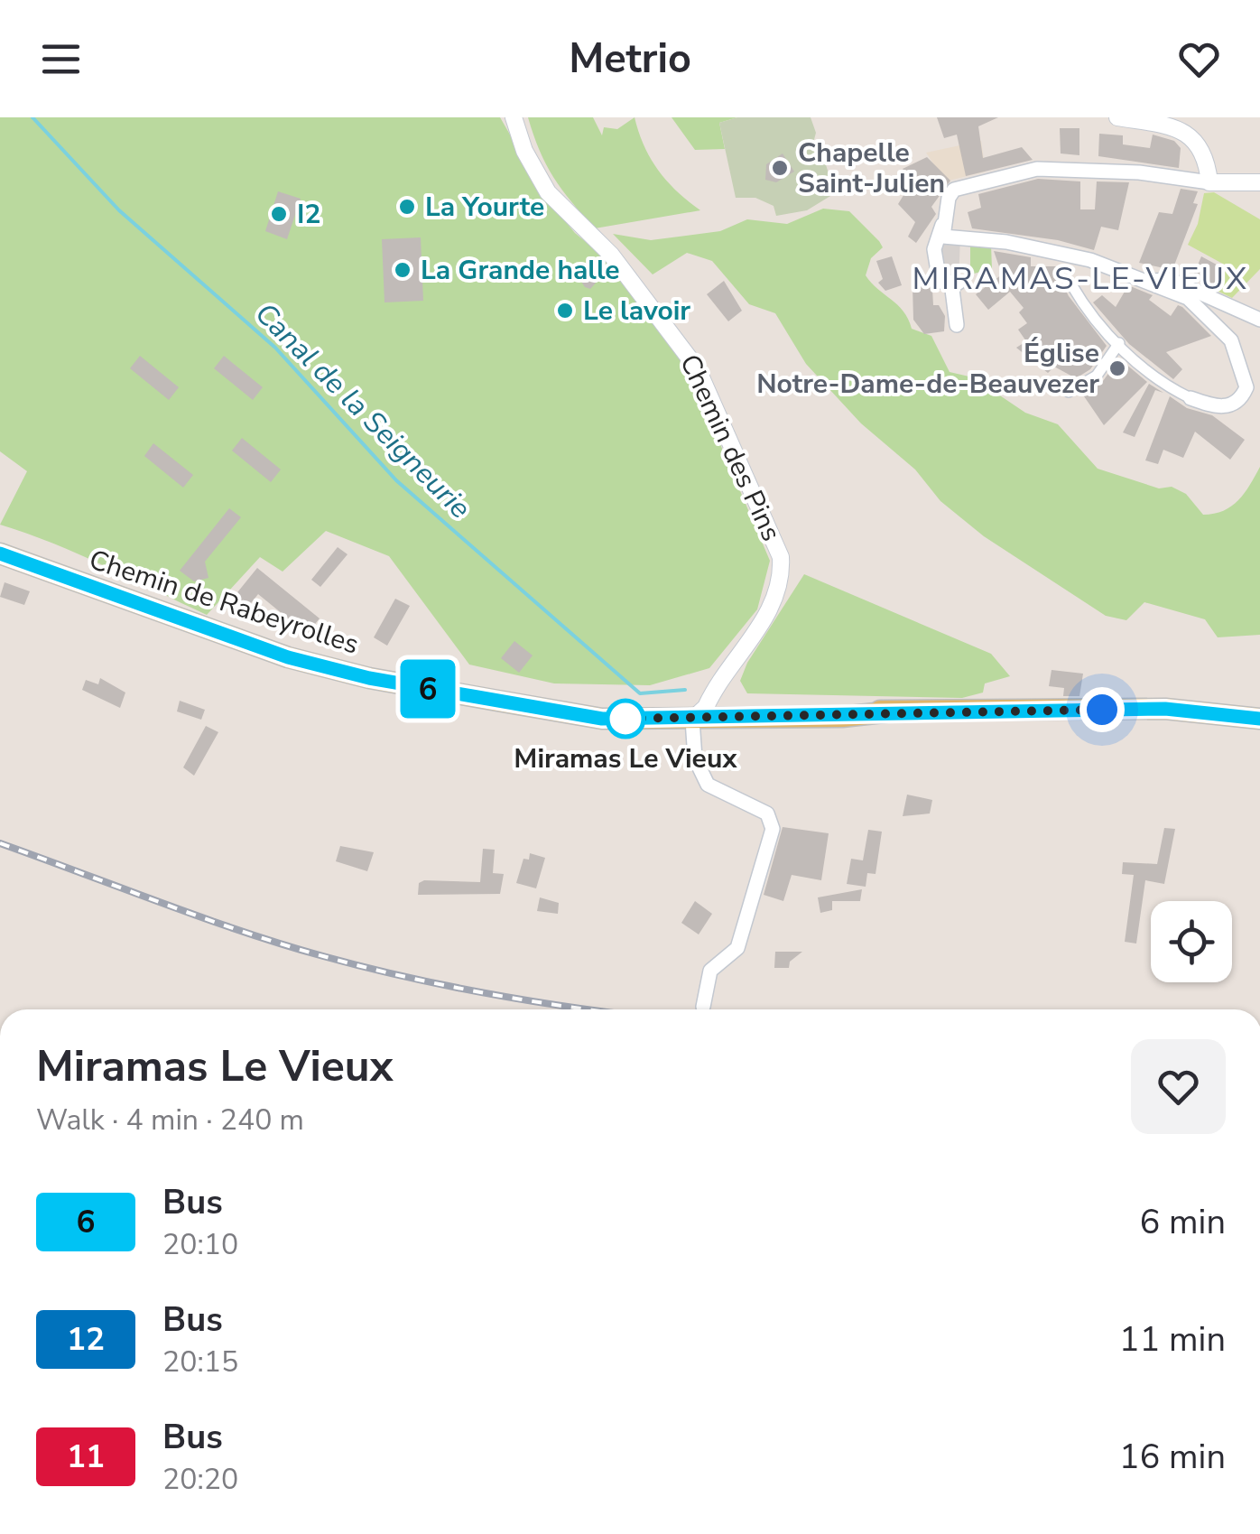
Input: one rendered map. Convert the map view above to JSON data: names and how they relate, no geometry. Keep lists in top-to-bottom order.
{
  "streets": {
    "main road": ["Chemin de Rabeyrolles"],
    "street": ["Chemin des Pins"]
  },
  "crossings": [
    ["Chemin des Pins", "Chemin de Rabeyrolles"]
  ],
  "districts": ["MIRAMAS-LE-VIEUX"],
  "water": ["Canal de la Seigneurie"],
  "places": [
    "Chapelle Saint-Julien",
    "La Yourte",
    "I2",
    "La Grande halle",
    "Le lavoir",
    "Église Notre-Dame-de-Beauvezer",
    "Miramas Le Vieux"
  ],
  "lines": ["bus line 6"],
  "page": {
    "header": "Metrio",
    "on_map": "6",
    "heading": ["Miramas Le Vieux", "Walk · 4 min · 240 m"],
    "list": [
      {
        "mark": "6",
        "name": "Bus",
        "note": "20:10",
        "value": "6 min"
      },
      {
        "mark": "12",
        "name": "Bus",
        "note": "20:15",
        "value": "11 min"
      },
      {
        "mark": "11",
        "name": "Bus",
        "note": "20:20",
        "value": "16 min"
      }
    ]
  }
}
